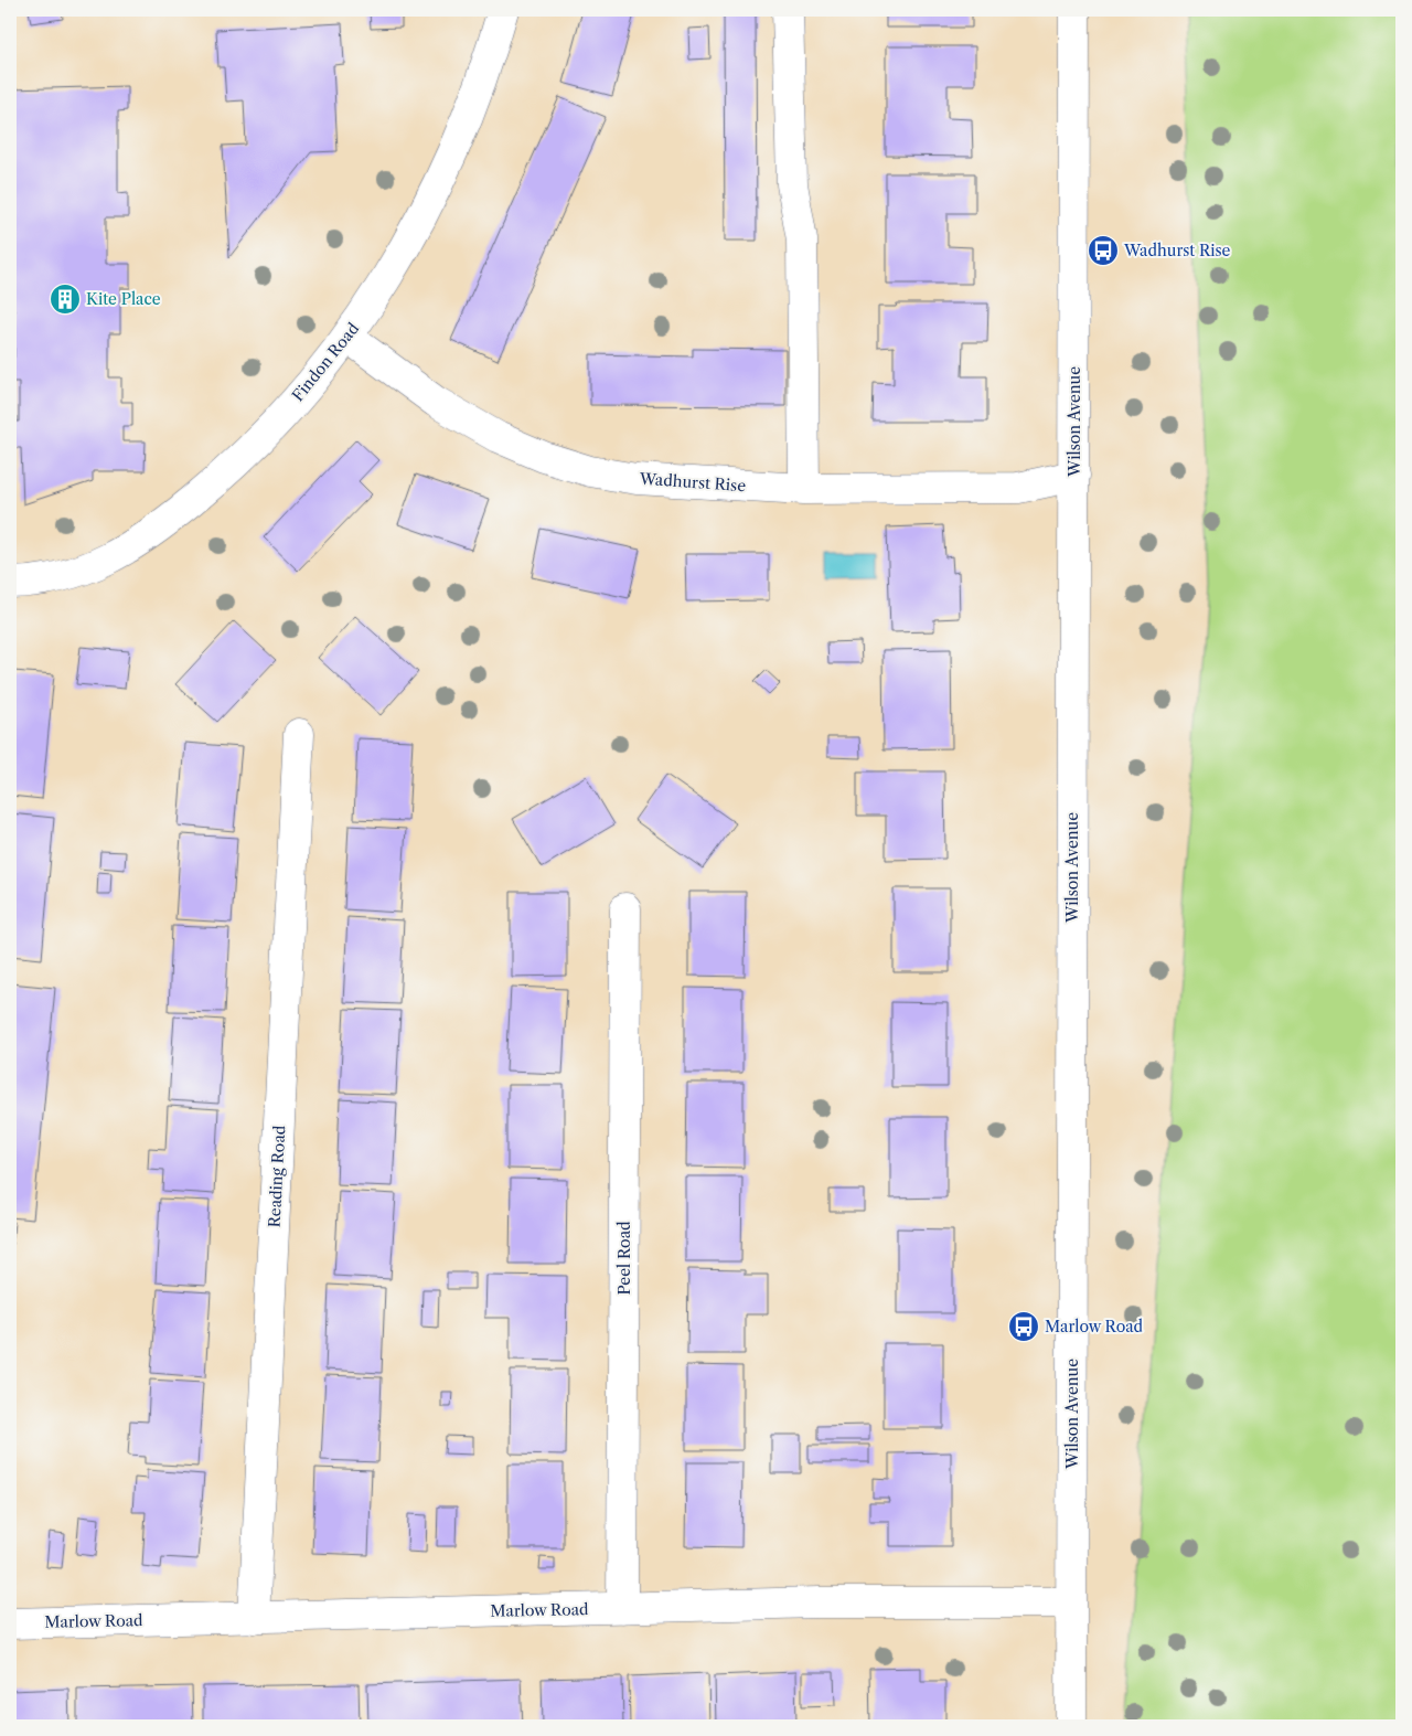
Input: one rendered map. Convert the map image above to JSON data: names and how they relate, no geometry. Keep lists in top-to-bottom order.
{
  "streets": {
    "street": [
      "Findon Road",
      "Wilson Avenue",
      "Wadhurst Rise",
      "Reading Road",
      "Peel Road",
      "Marlow Road"
    ]
  },
  "crossings": [
    ["Findon Road", "Wadhurst Rise"],
    ["Wilson Avenue", "Wadhurst Rise"],
    ["Wilson Avenue", "Marlow Road"],
    ["Reading Road", "Marlow Road"],
    ["Peel Road", "Marlow Road"]
  ],
  "places": {
    "bus stop": ["Wadhurst Rise", "Marlow Road"],
    "building": ["Kite Place"]
  }
}
